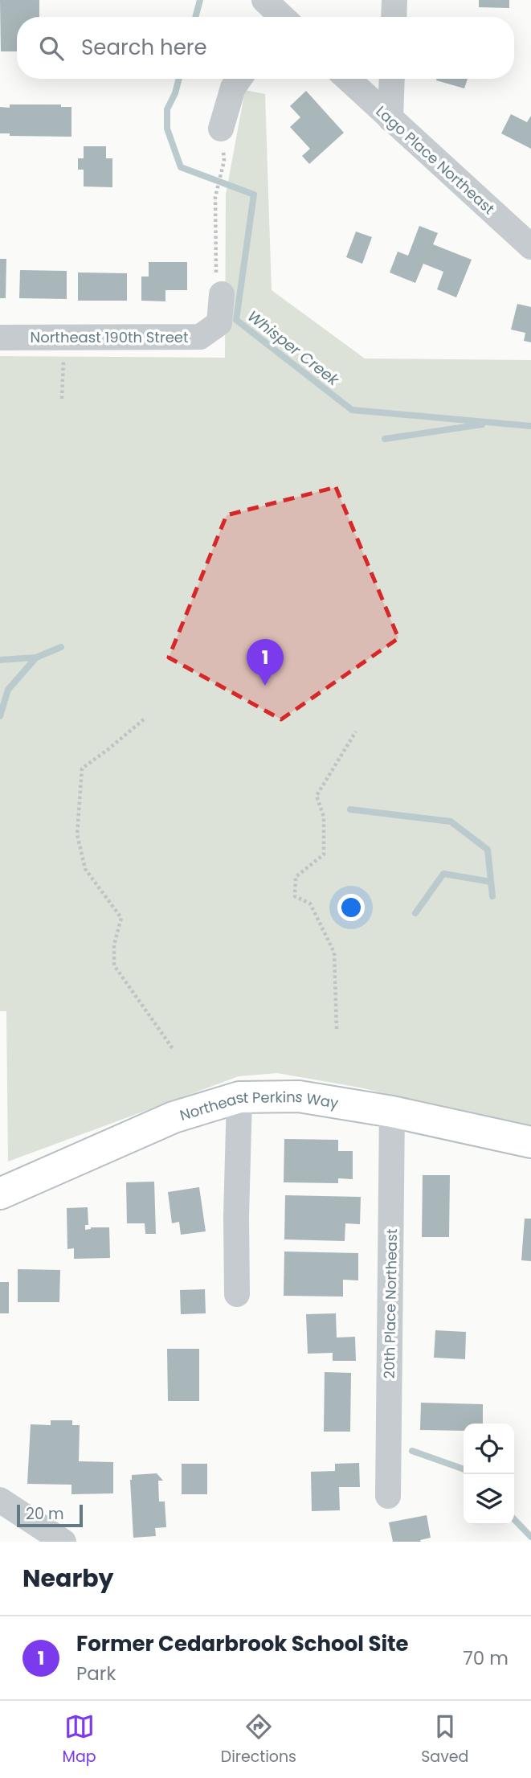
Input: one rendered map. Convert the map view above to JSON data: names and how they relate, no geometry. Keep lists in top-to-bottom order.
{
  "streets": {
    "main road": ["Northeast Perkins Way"],
    "street": ["Lago Place Northeast", "Northeast 190th Street", "20th Place Northeast"]
  },
  "crossings": [
    ["Northeast Perkins Way", "20th Place Northeast"]
  ],
  "water": ["Whisper Creek"],
  "scale_bar": "20 m",
  "page": {
    "search": "Search here",
    "pins": "1",
    "scale": "20 m",
    "heading": "Nearby",
    "list": [
      {
        "mark": "1",
        "name": "Former Cedarbrook School Site",
        "note": "Park",
        "value": "70 m"
      }
    ],
    "nav": ["Map", "Directions", "Saved"]
  }
}
